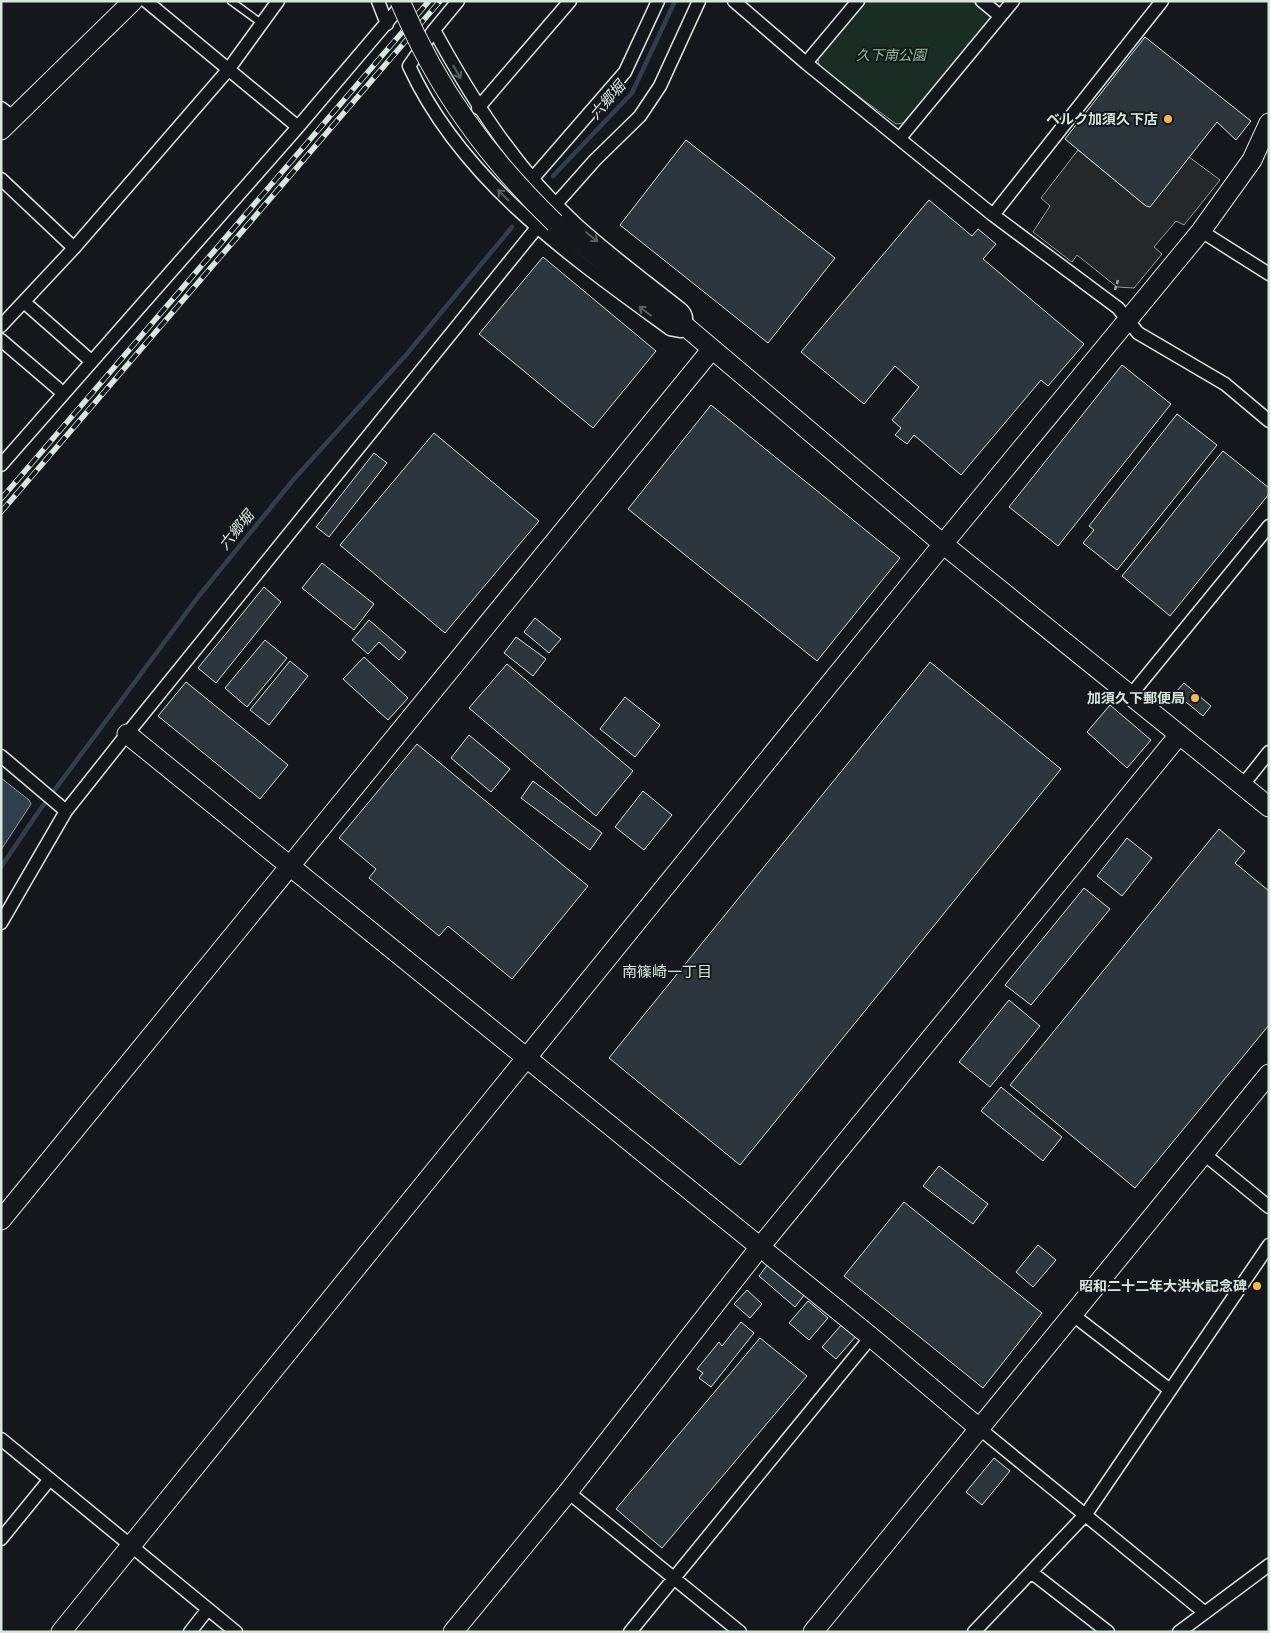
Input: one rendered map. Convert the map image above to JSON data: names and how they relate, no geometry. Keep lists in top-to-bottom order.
{
  "districts": ["南篠崎一丁目"],
  "water": ["六郷堀"],
  "parks": ["久下南公園"],
  "places": ["ベルク加須久下店", "加須久下郵便局", "昭和二十二年大洪水記念碑"]
}
